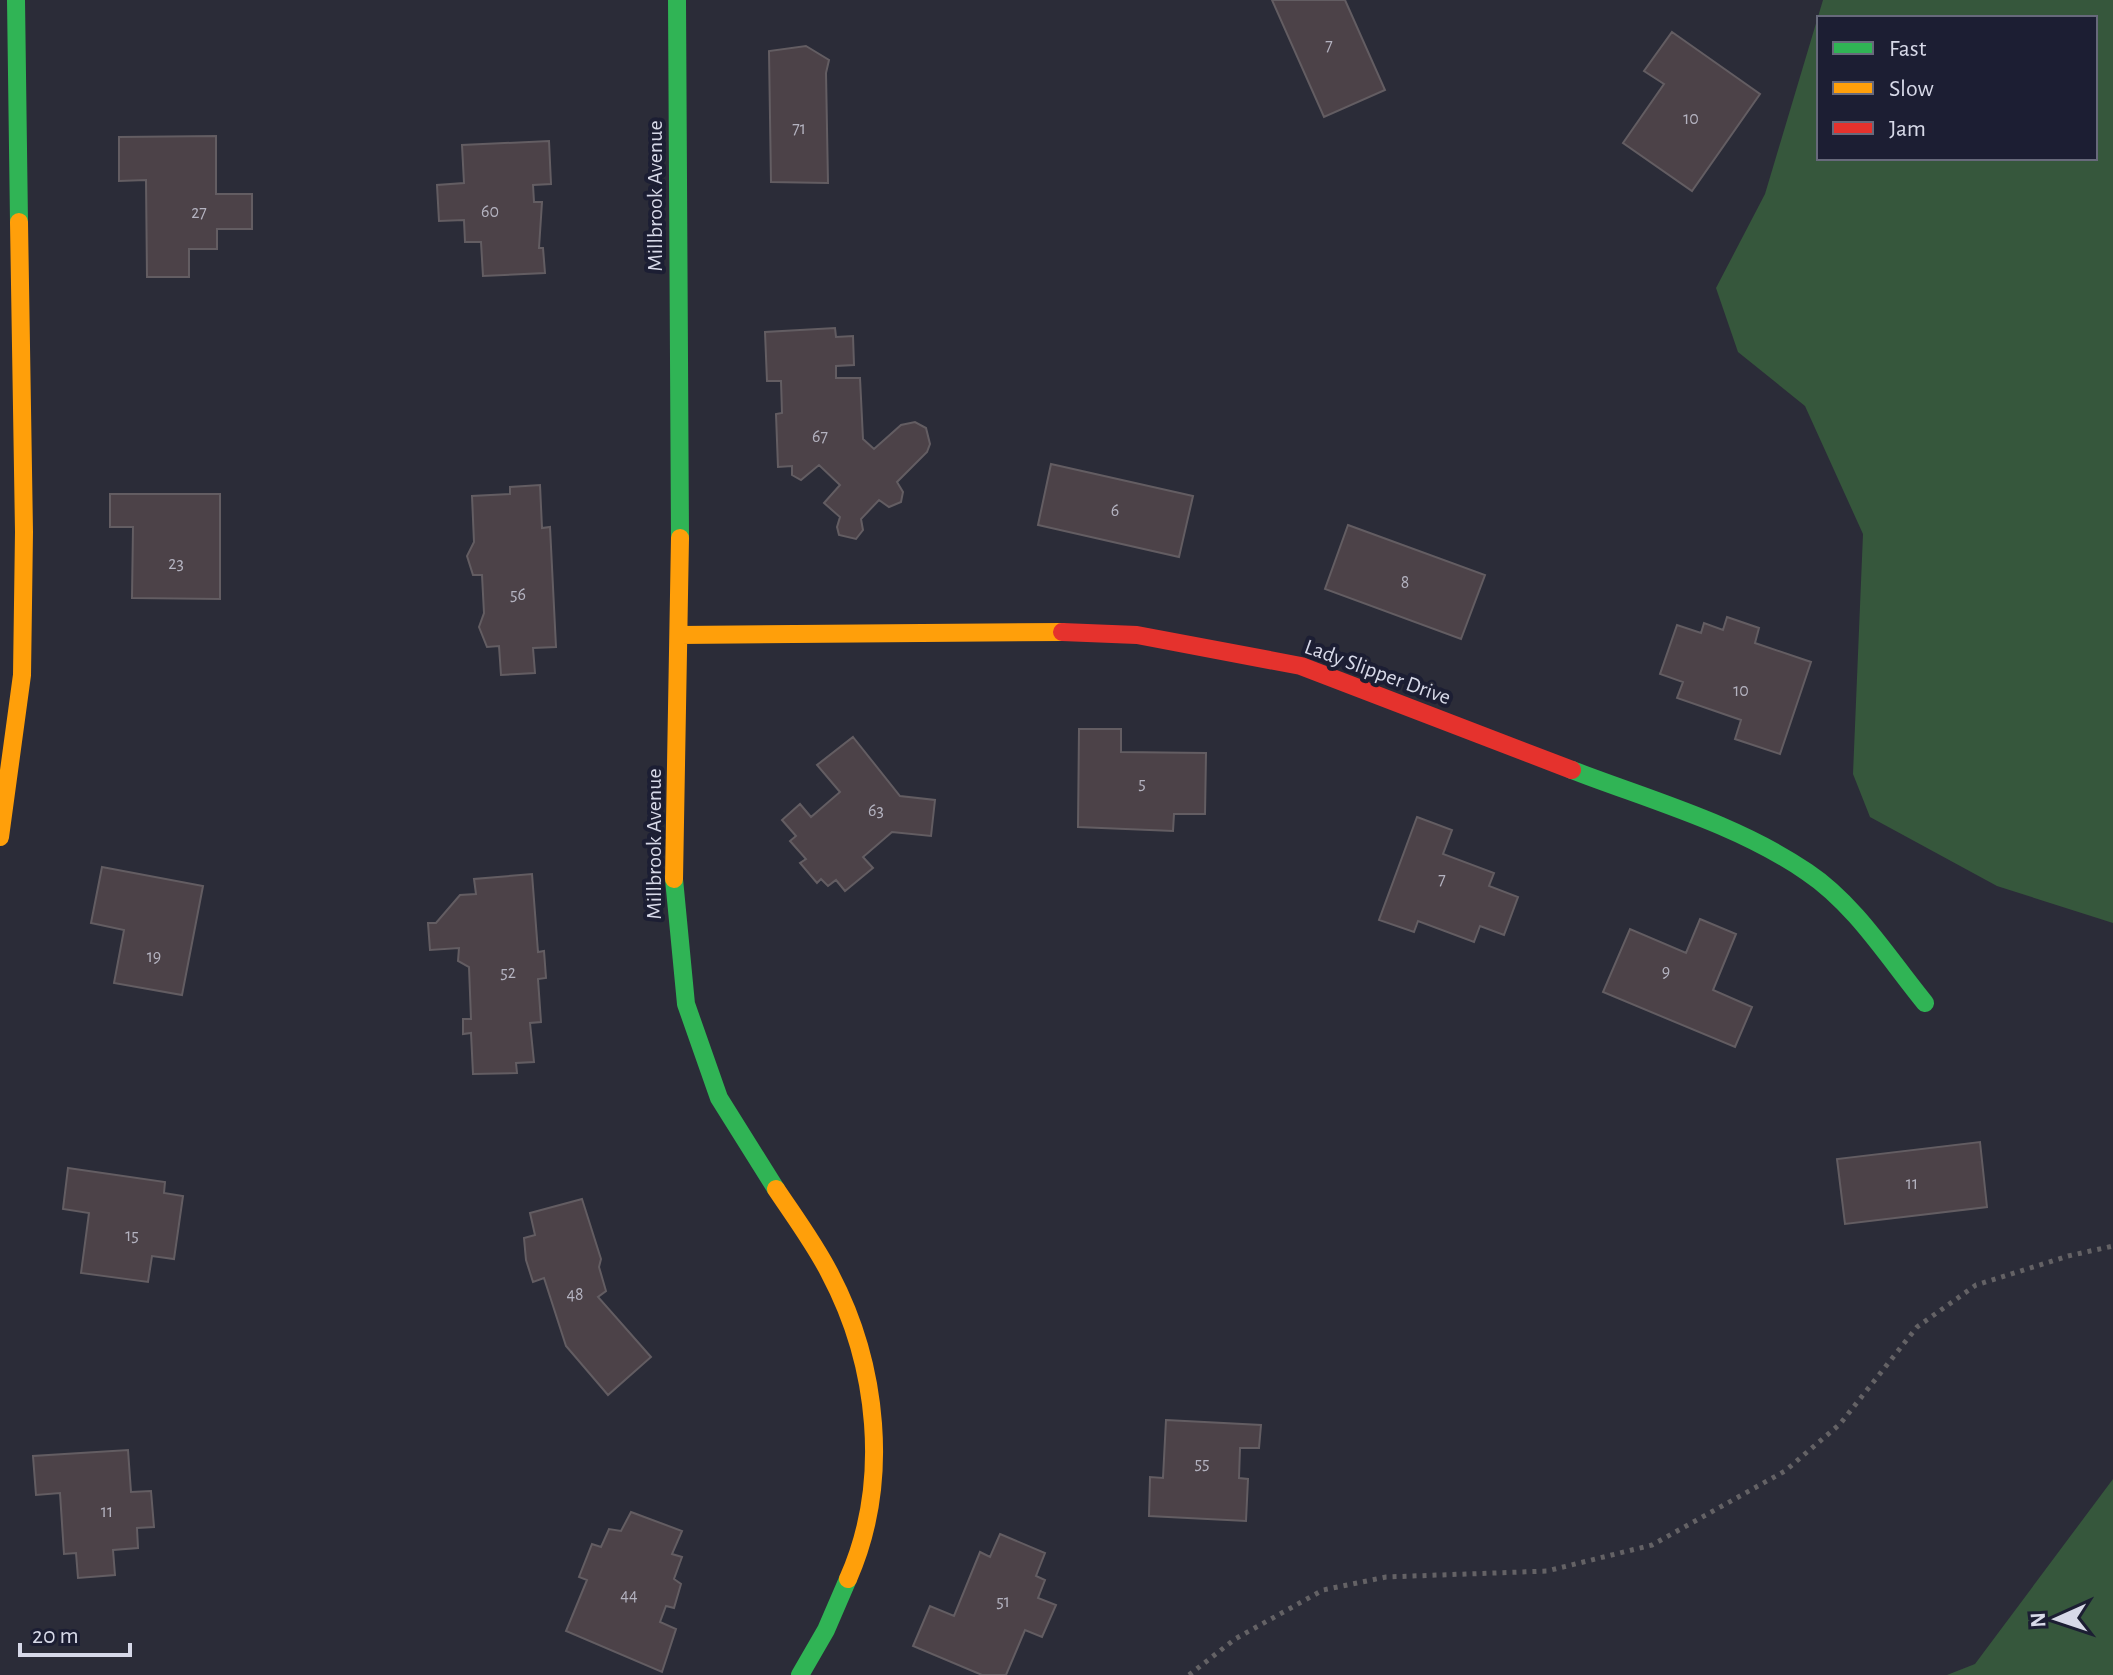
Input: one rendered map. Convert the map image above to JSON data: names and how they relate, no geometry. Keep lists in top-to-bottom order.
{
  "streets": {
    "street": ["Millbrook Avenue", "Lady Slipper Drive"]
  },
  "crossings": [
    ["Millbrook Avenue", "Lady Slipper Drive"]
  ],
  "house_numbers": [
    "7",
    "10",
    "71",
    "60",
    "27",
    "67",
    "6",
    "23",
    "8",
    "56",
    "10",
    "5",
    "63",
    "7",
    "19",
    "9",
    "52",
    "11",
    "15",
    "48",
    "55",
    "11",
    "44",
    "51"
  ],
  "legend": ["Fast", "Slow", "Jam"],
  "scale_bar": "20 m",
  "north": "left"
}
